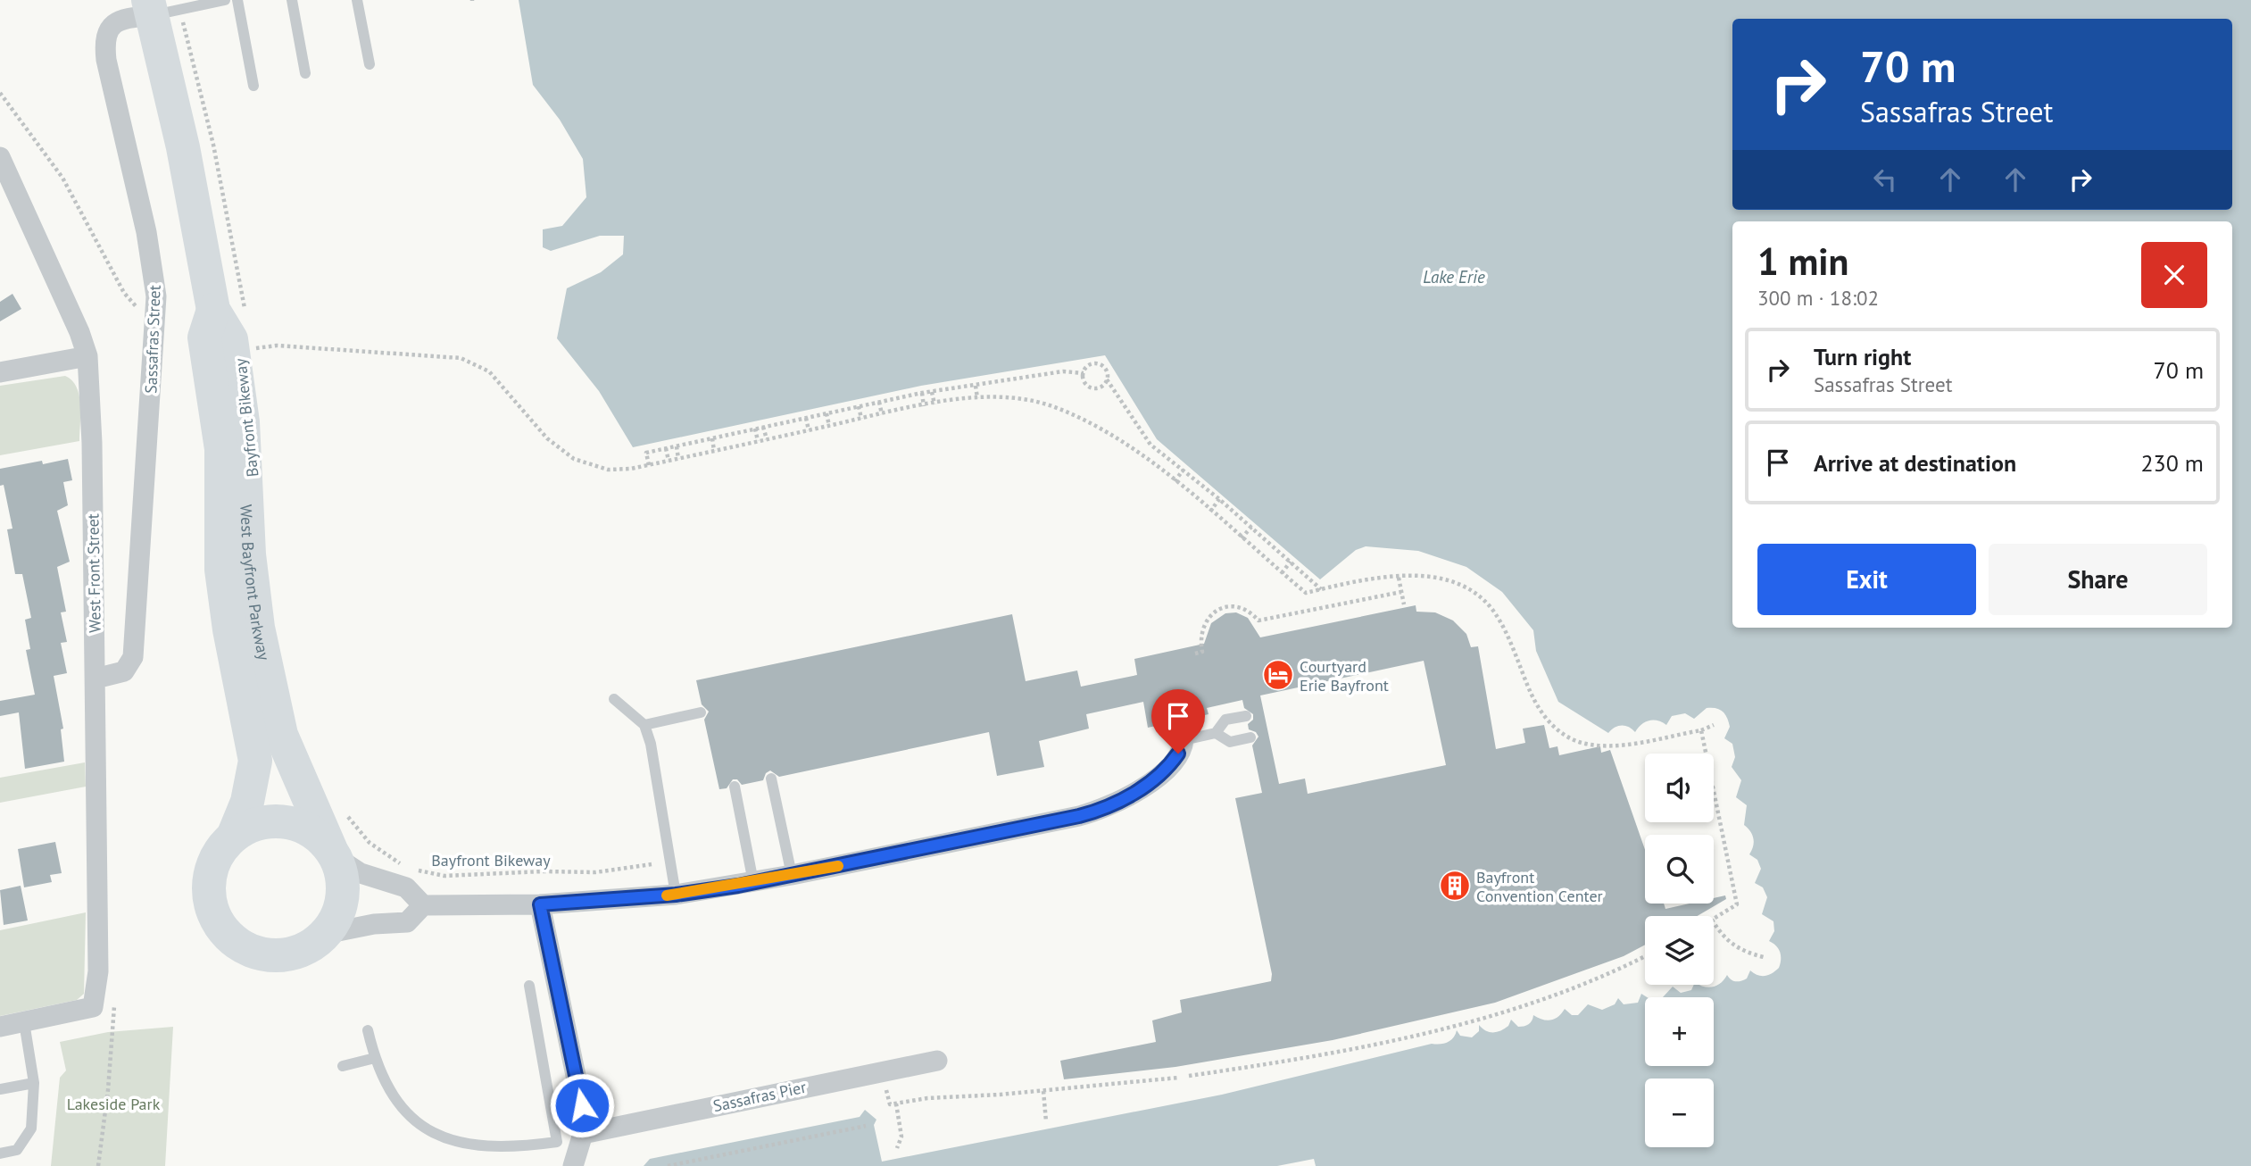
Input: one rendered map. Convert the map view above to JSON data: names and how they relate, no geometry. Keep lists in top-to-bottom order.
{
  "streets": {
    "highway": ["West Bayfront Parkway"],
    "street": ["Sassafras Street", "West Front Street", "Sassafras Pier"],
    "path": ["Bayfront Bikeway"]
  },
  "crossings": [
    ["Sassafras Street", "West Front Street"],
    ["Sassafras Street", "West Bayfront Parkway"]
  ],
  "water": ["Lake Erie"],
  "parks": ["Lakeside Park"],
  "places": {
    "hotel": ["Courtyard Erie Bayfront"],
    "building": ["Bayfront Convention Center"]
  },
  "page": {
    "turn": ["70 m", "Sassafras Street"],
    "heading": ["1 min", "300 m · 18:02"],
    "list": [
      {
        "name": "Turn right",
        "note": "Sassafras Street",
        "value": "70 m"
      },
      {
        "name": "Arrive at destination",
        "value": "230 m"
      }
    ],
    "buttons": ["Exit", "Share"],
    "map_buttons": ["+", "−"]
  }
}
